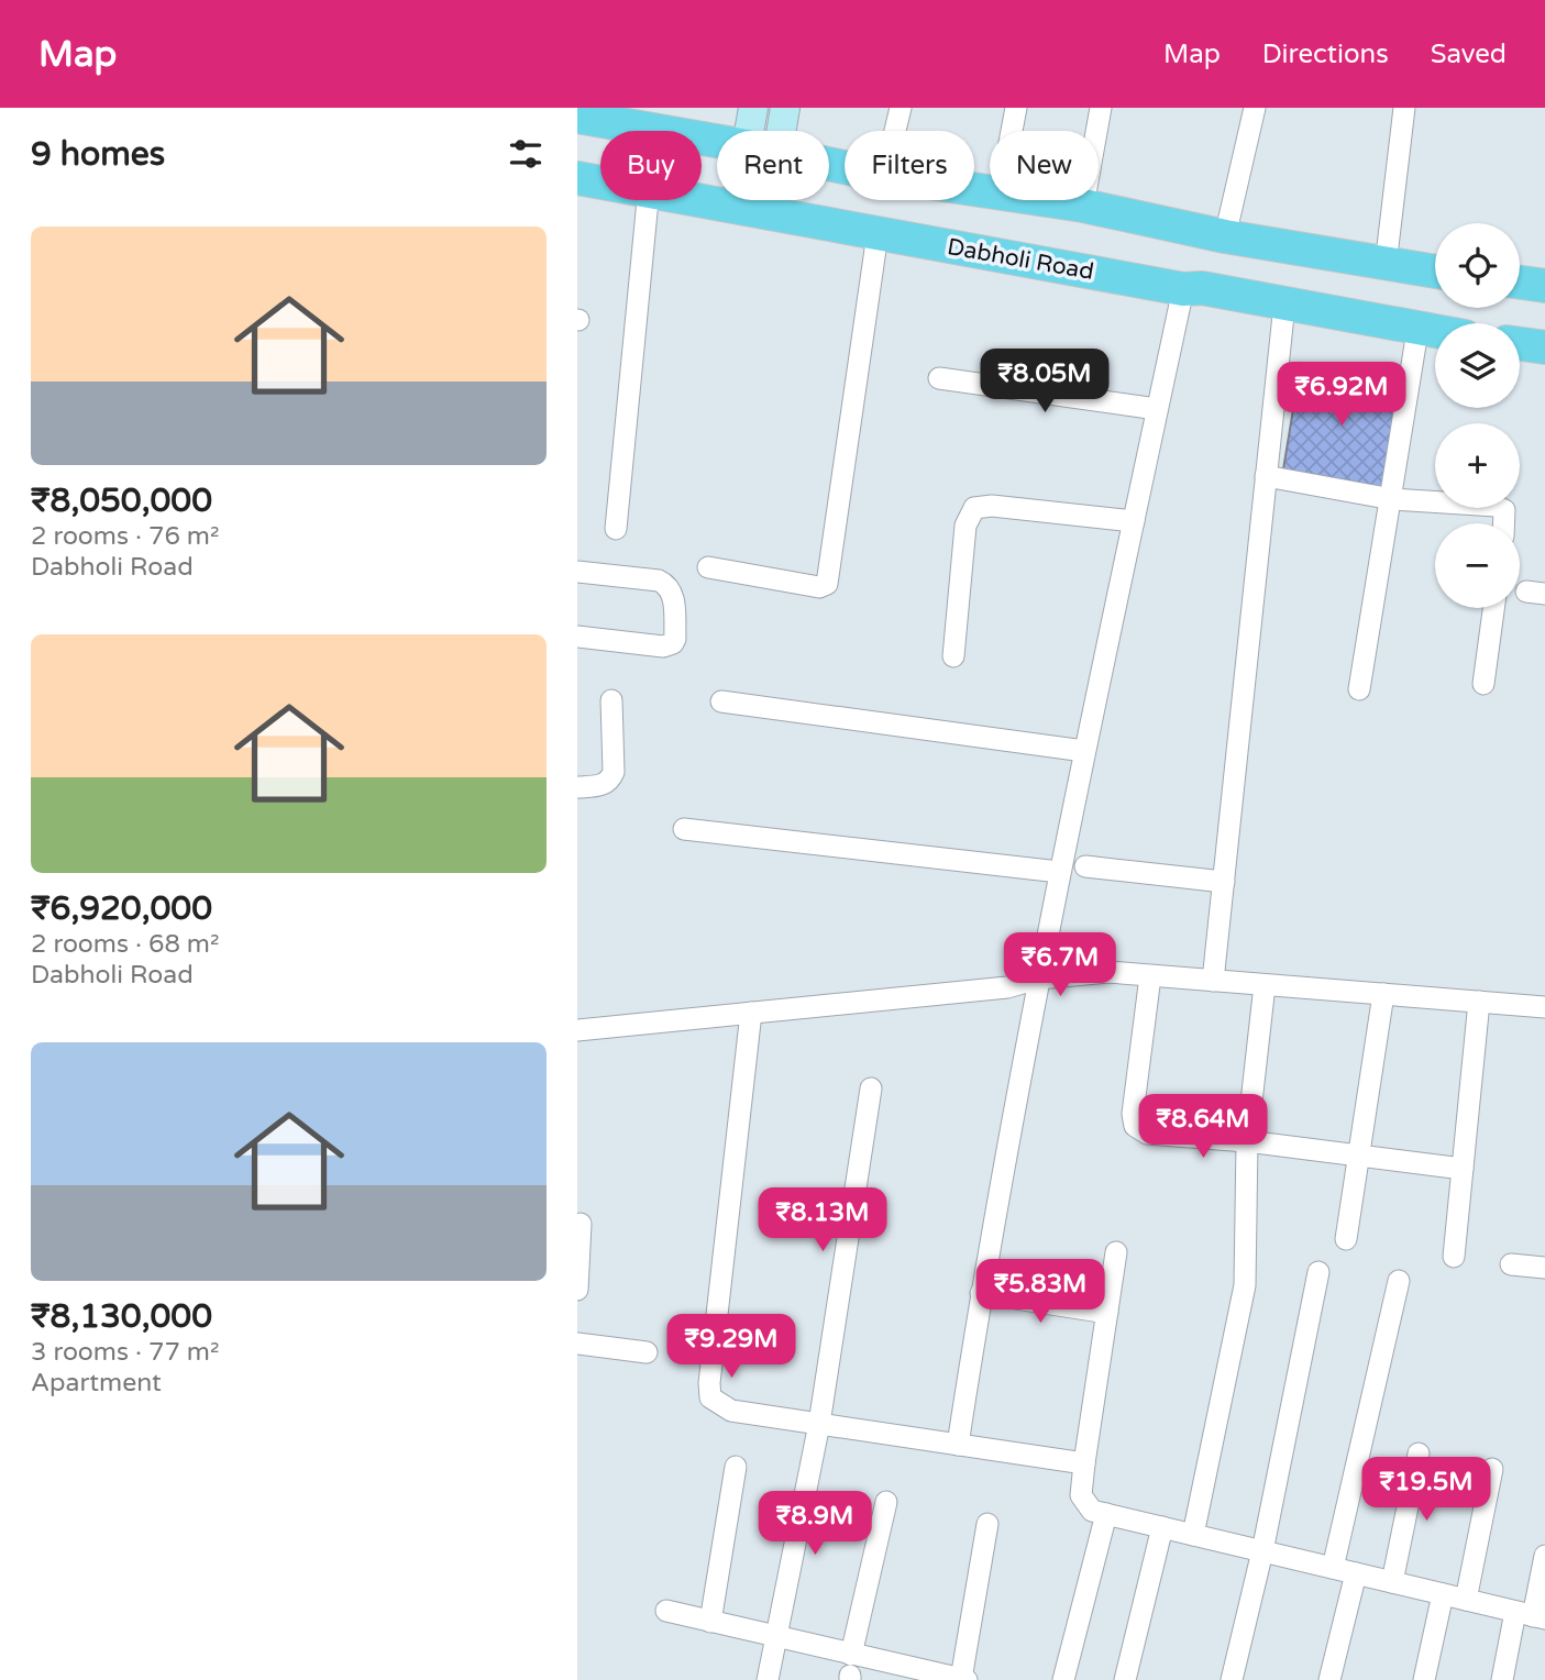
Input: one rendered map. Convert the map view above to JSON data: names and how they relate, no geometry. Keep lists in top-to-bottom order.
{
  "streets": {
    "main road": ["Dabholi Road"]
  },
  "page": {
    "header": "Map",
    "nav": ["Map", "Directions", "Saved"],
    "heading": "9 homes",
    "chip": [
      "Buy",
      "Rent",
      "Filters",
      "New"
    ],
    "list": [
      {
        "name": "₹8,050,000",
        "note": "2 rooms · 76 m² · Dabholi Road"
      },
      {
        "name": "₹6,920,000",
        "note": "2 rooms · 68 m² · Dabholi Road"
      },
      {
        "name": "₹8,130,000",
        "note": "3 rooms · 77 m² · Apartment"
      }
    ],
    "map_buttons": ["+", "−"],
    "price": [
      "₹8.05M",
      "₹6.92M",
      "₹6.7M",
      "₹8.64M",
      "₹8.13M",
      "₹5.83M",
      "₹9.29M",
      "₹19.5M",
      "₹8.9M"
    ]
  }
}
